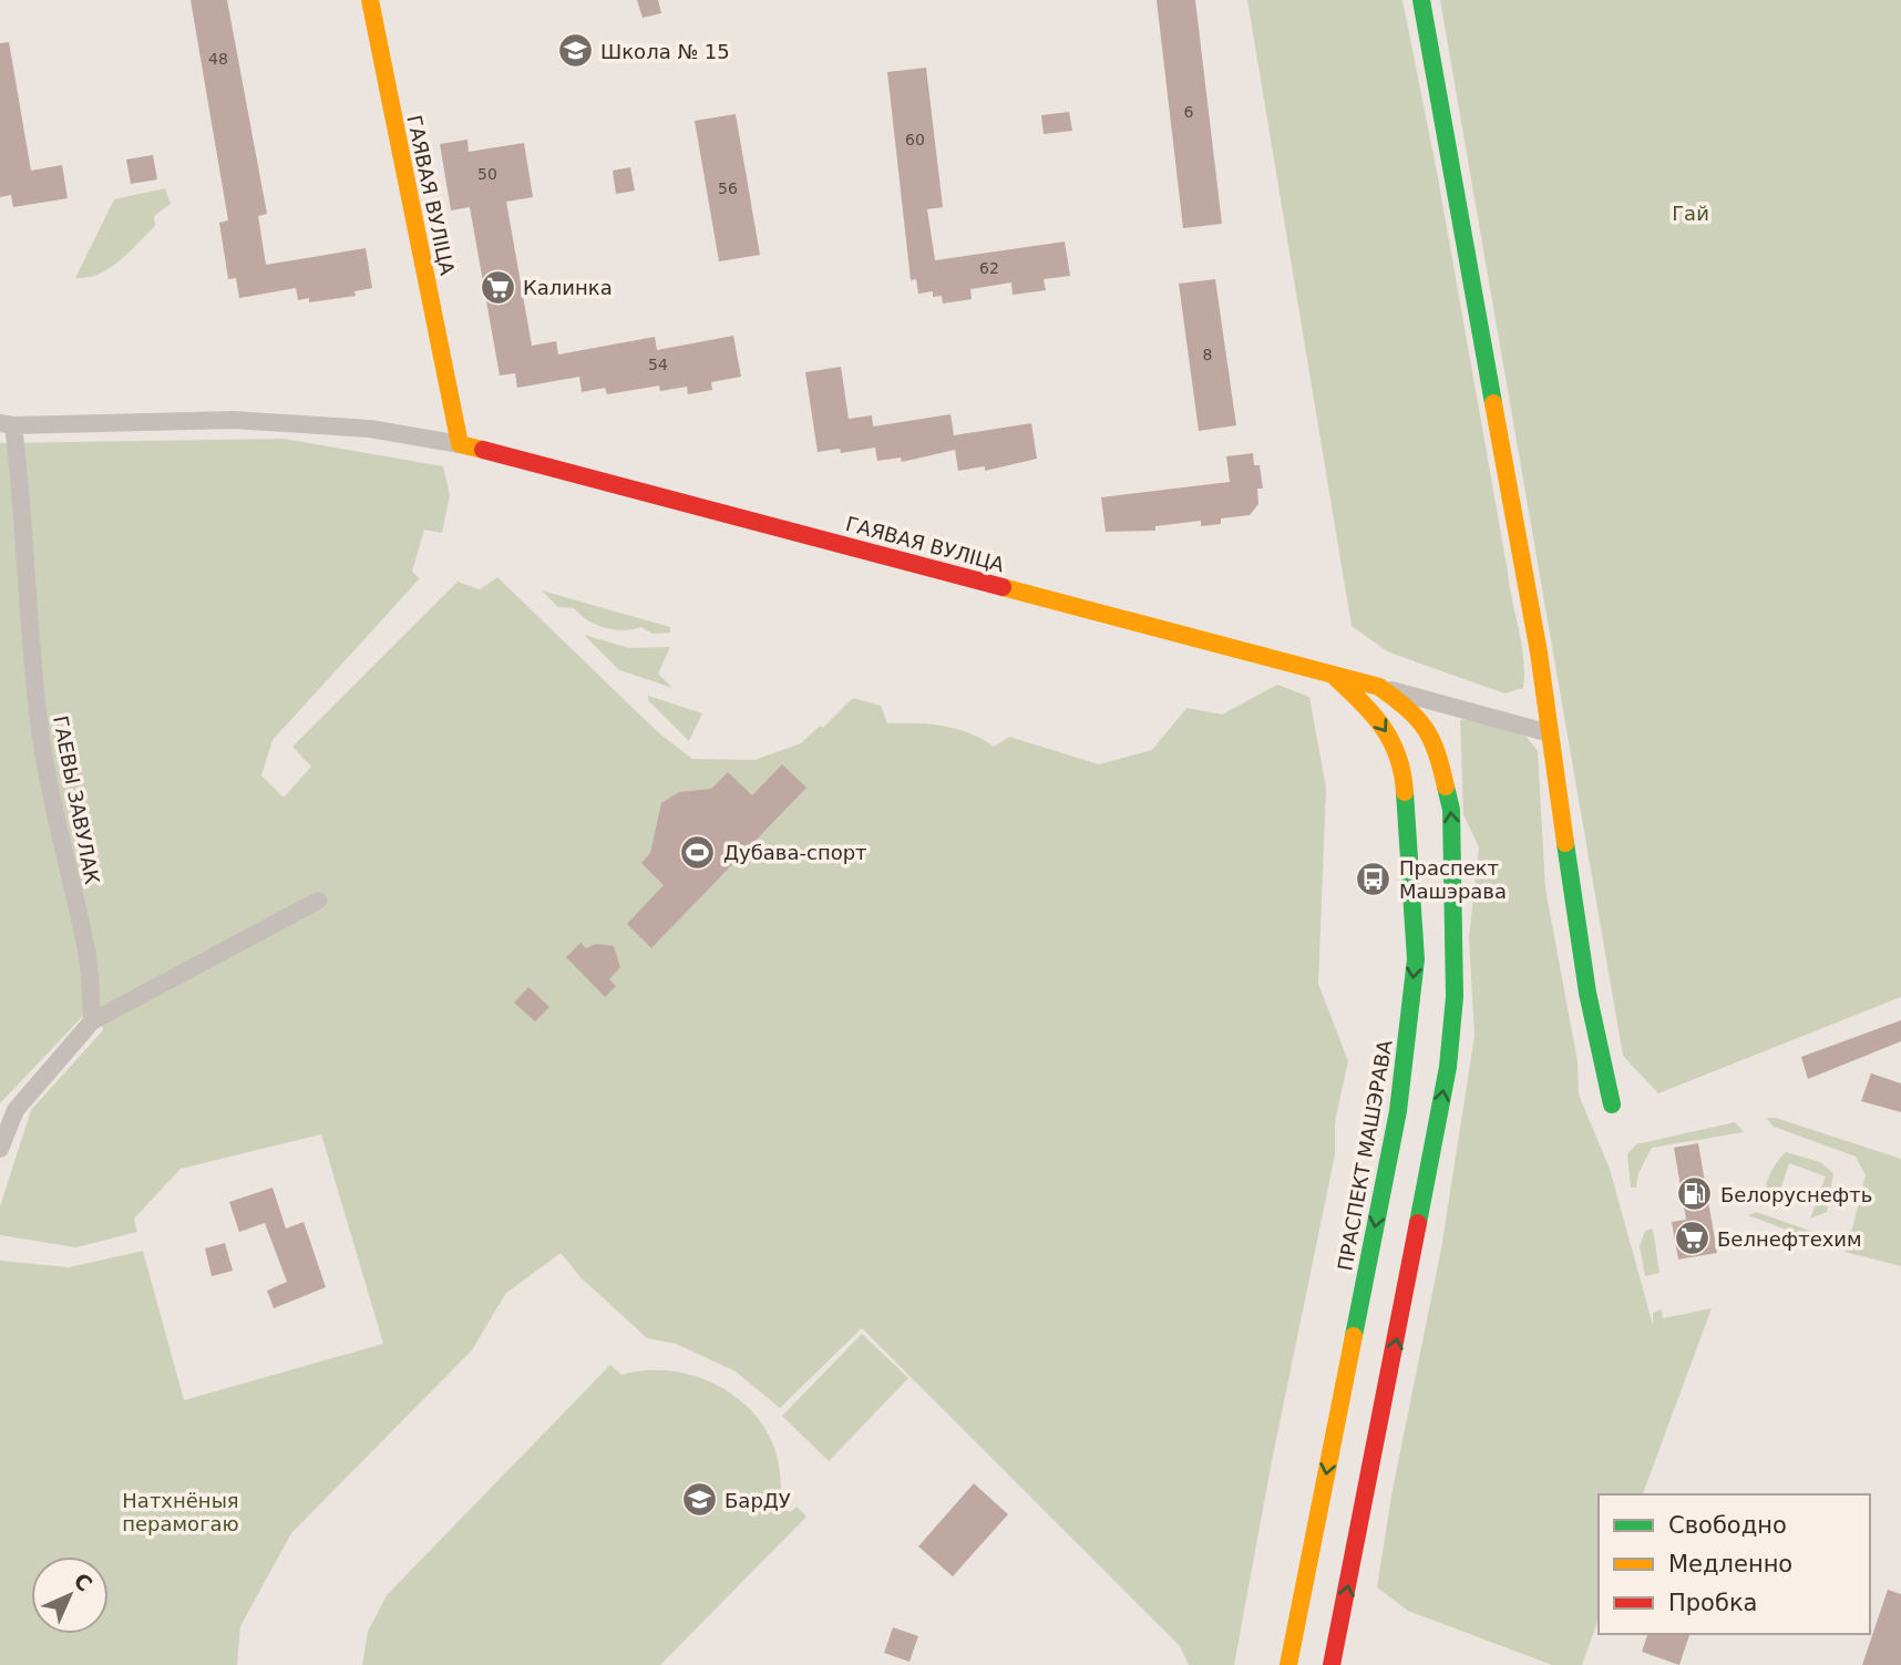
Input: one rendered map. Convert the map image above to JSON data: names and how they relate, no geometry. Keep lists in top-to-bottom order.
{
  "streets": {
    "main road": ["ГАЯВАЯ ВУЛІЦА", "ПРАСПЕКТ МАШЭРАВА"],
    "street": ["ГАЕВЫ ЗАВУЛАК"]
  },
  "crossings": [
    ["ГАЯВАЯ ВУЛІЦА", "ГАЕВЫ ЗАВУЛАК"],
    ["ГАЯВАЯ ВУЛІЦА", "ПРАСПЕКТ МАШЭРАВА"]
  ],
  "parks": ["Гай", "Натхнёныя перамогаю"],
  "places": {
    "school or university": ["Школа № 15", "БарДУ"],
    "supermarket": ["Калинка", "Белнефтехим"],
    "sports": ["Дубава-спорт"],
    "bus stop": ["Праспект Машэрава"],
    "fuel station": ["Белоруснефть"]
  },
  "house_numbers": [
    "48",
    "6",
    "60",
    "50",
    "56",
    "62",
    "8",
    "54"
  ],
  "legend": ["Свободно", "Медленно", "Пробка"],
  "north": "top right"
}
